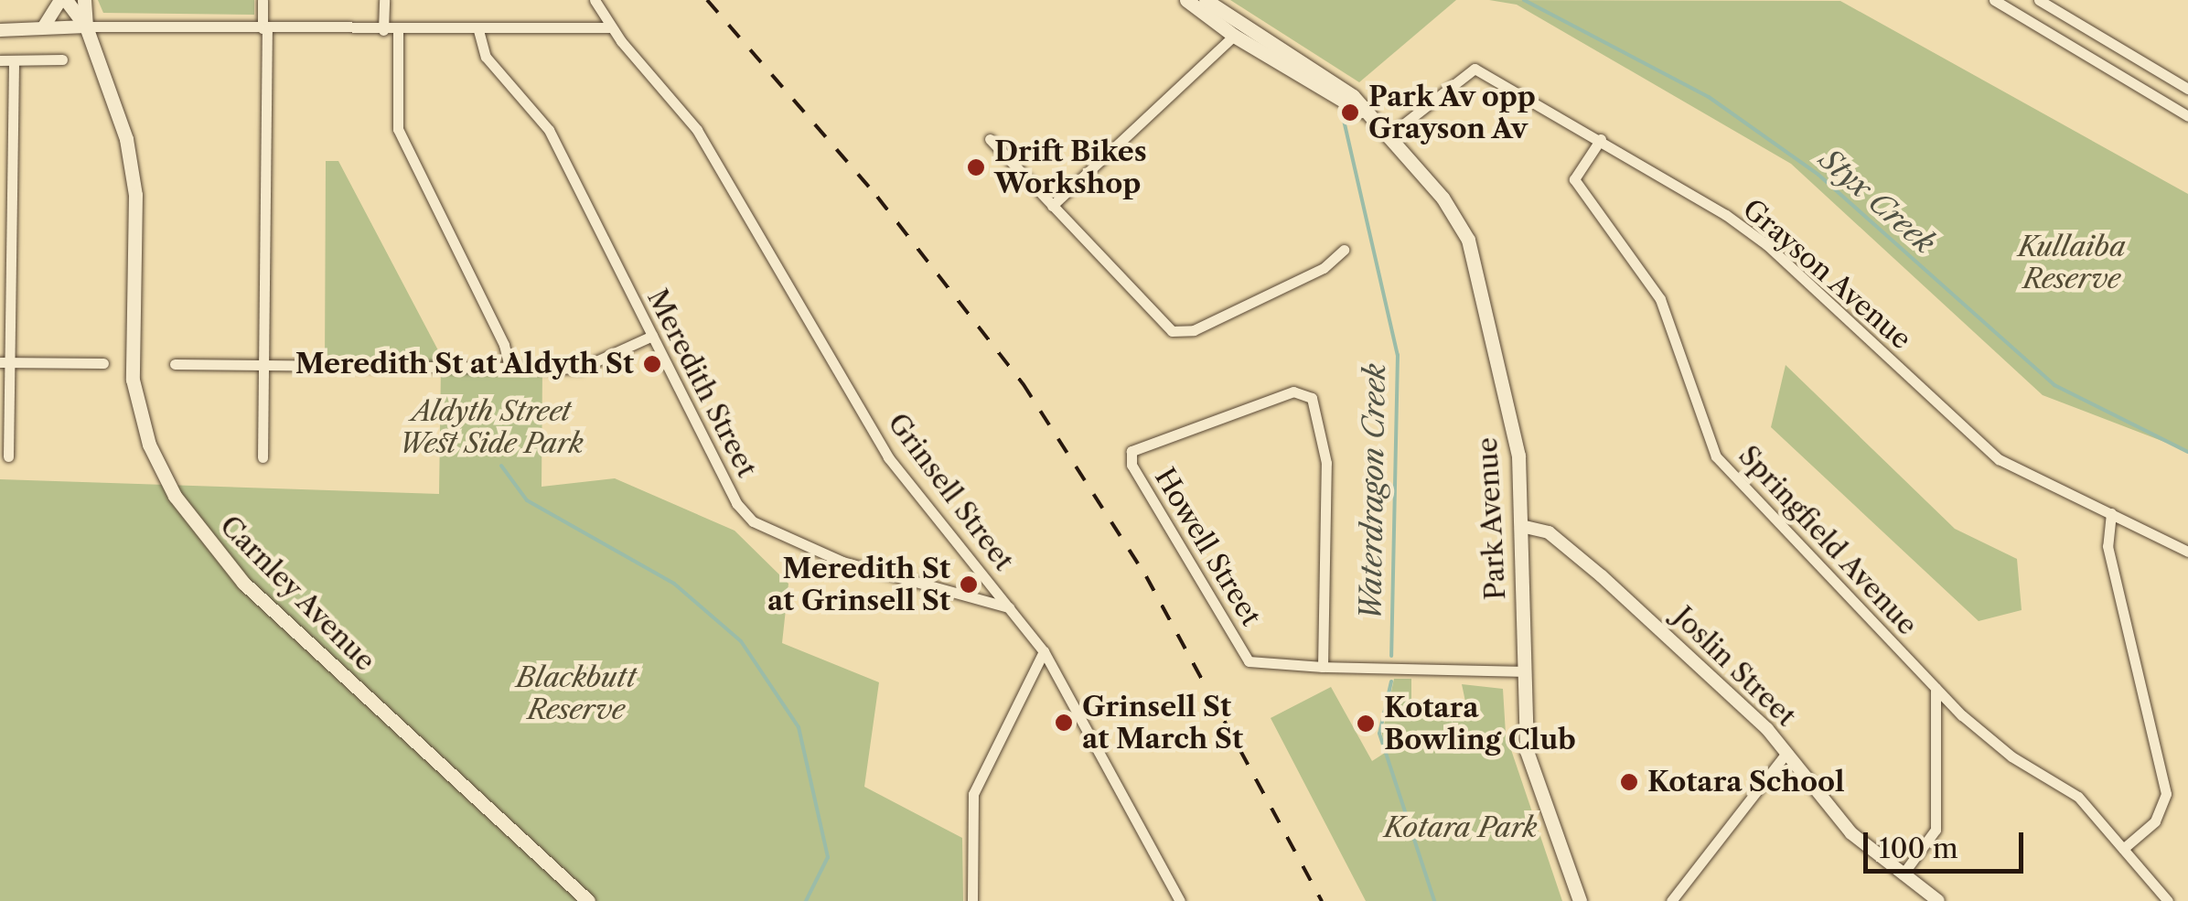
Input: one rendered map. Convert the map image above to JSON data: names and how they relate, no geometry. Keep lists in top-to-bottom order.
{
  "streets": {
    "main road": ["Park Avenue", "Carnley Avenue"],
    "street": [
      "Grayson Avenue",
      "Meredith Street",
      "Grinsell Street",
      "Springfield Avenue",
      "Howell Street",
      "Joslin Street"
    ]
  },
  "crossings": [
    ["Grayson Avenue", "Park Avenue"],
    ["Grayson Avenue", "Springfield Avenue"],
    ["Meredith Street", "Grinsell Street"],
    ["Park Avenue", "Howell Street"],
    ["Park Avenue", "Joslin Street"]
  ],
  "water": ["Styx Creek", "Waterdragon Creek"],
  "parks": [
    "Kullaiba Reserve",
    "Aldyth Street West Side Park",
    "Blackbutt Reserve",
    "Kotara Park"
  ],
  "places": [
    "Park Av opp Grayson Av",
    "Drift Bikes Workshop",
    "Meredith St at Aldyth St",
    "Meredith St at Grinsell St",
    "Grinsell St at March St",
    "Kotara Bowling Club",
    "Kotara School"
  ],
  "scale_bar": "100 m"
}
